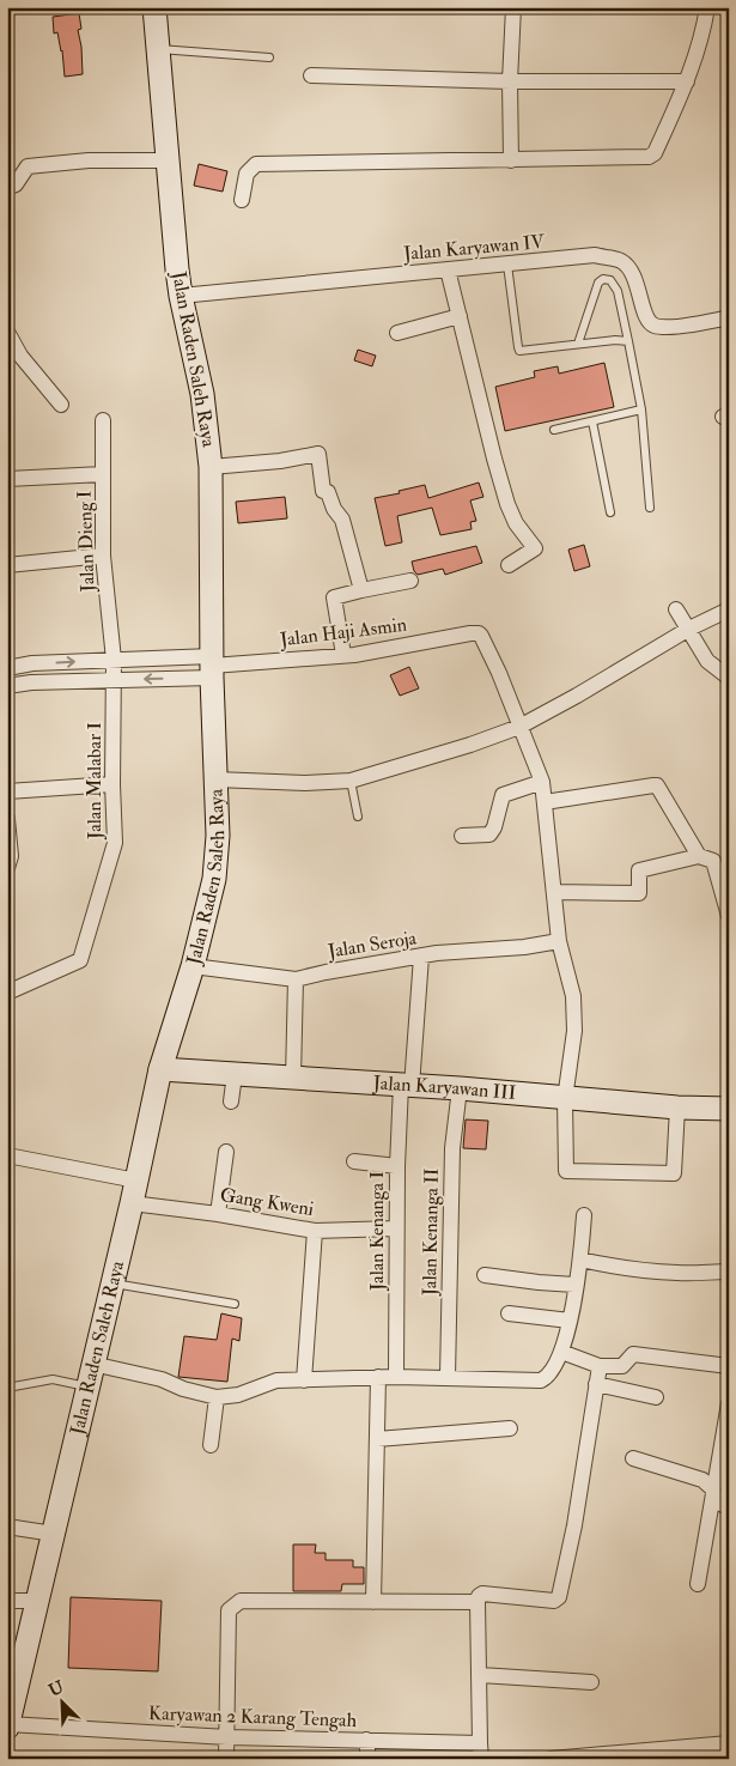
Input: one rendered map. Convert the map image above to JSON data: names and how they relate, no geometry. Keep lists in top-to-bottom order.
{
  "streets": {
    "main road": ["Jalan Raden Saleh Raya", "Jalan Karyawan III"],
    "street": [
      "Jalan Karyawan IV",
      "Jalan Dieng I",
      "Jalan Haji Asmin",
      "Jalan Malabar I",
      "Jalan Seroja",
      "Gang Kweni",
      "Jalan Kenanga I",
      "Jalan Kenanga II",
      "Karyawan 2 Karang Tengah"
    ]
  },
  "crossings": [
    ["Jalan Karyawan IV", "Jalan Raden Saleh Raya"],
    ["Jalan Raden Saleh Raya", "Jalan Haji Asmin"],
    ["Jalan Raden Saleh Raya", "Jalan Seroja"],
    ["Jalan Raden Saleh Raya", "Jalan Karyawan III"],
    ["Jalan Raden Saleh Raya", "Gang Kweni"],
    ["Jalan Raden Saleh Raya", "Karyawan 2 Karang Tengah"],
    ["Jalan Dieng I", "Jalan Malabar I"],
    ["Jalan Seroja", "Jalan Kenanga I"],
    ["Jalan Karyawan III", "Jalan Kenanga I"],
    ["Jalan Karyawan III", "Jalan Kenanga II"],
    ["Gang Kweni", "Jalan Kenanga I"]
  ],
  "north": "top left"
}
